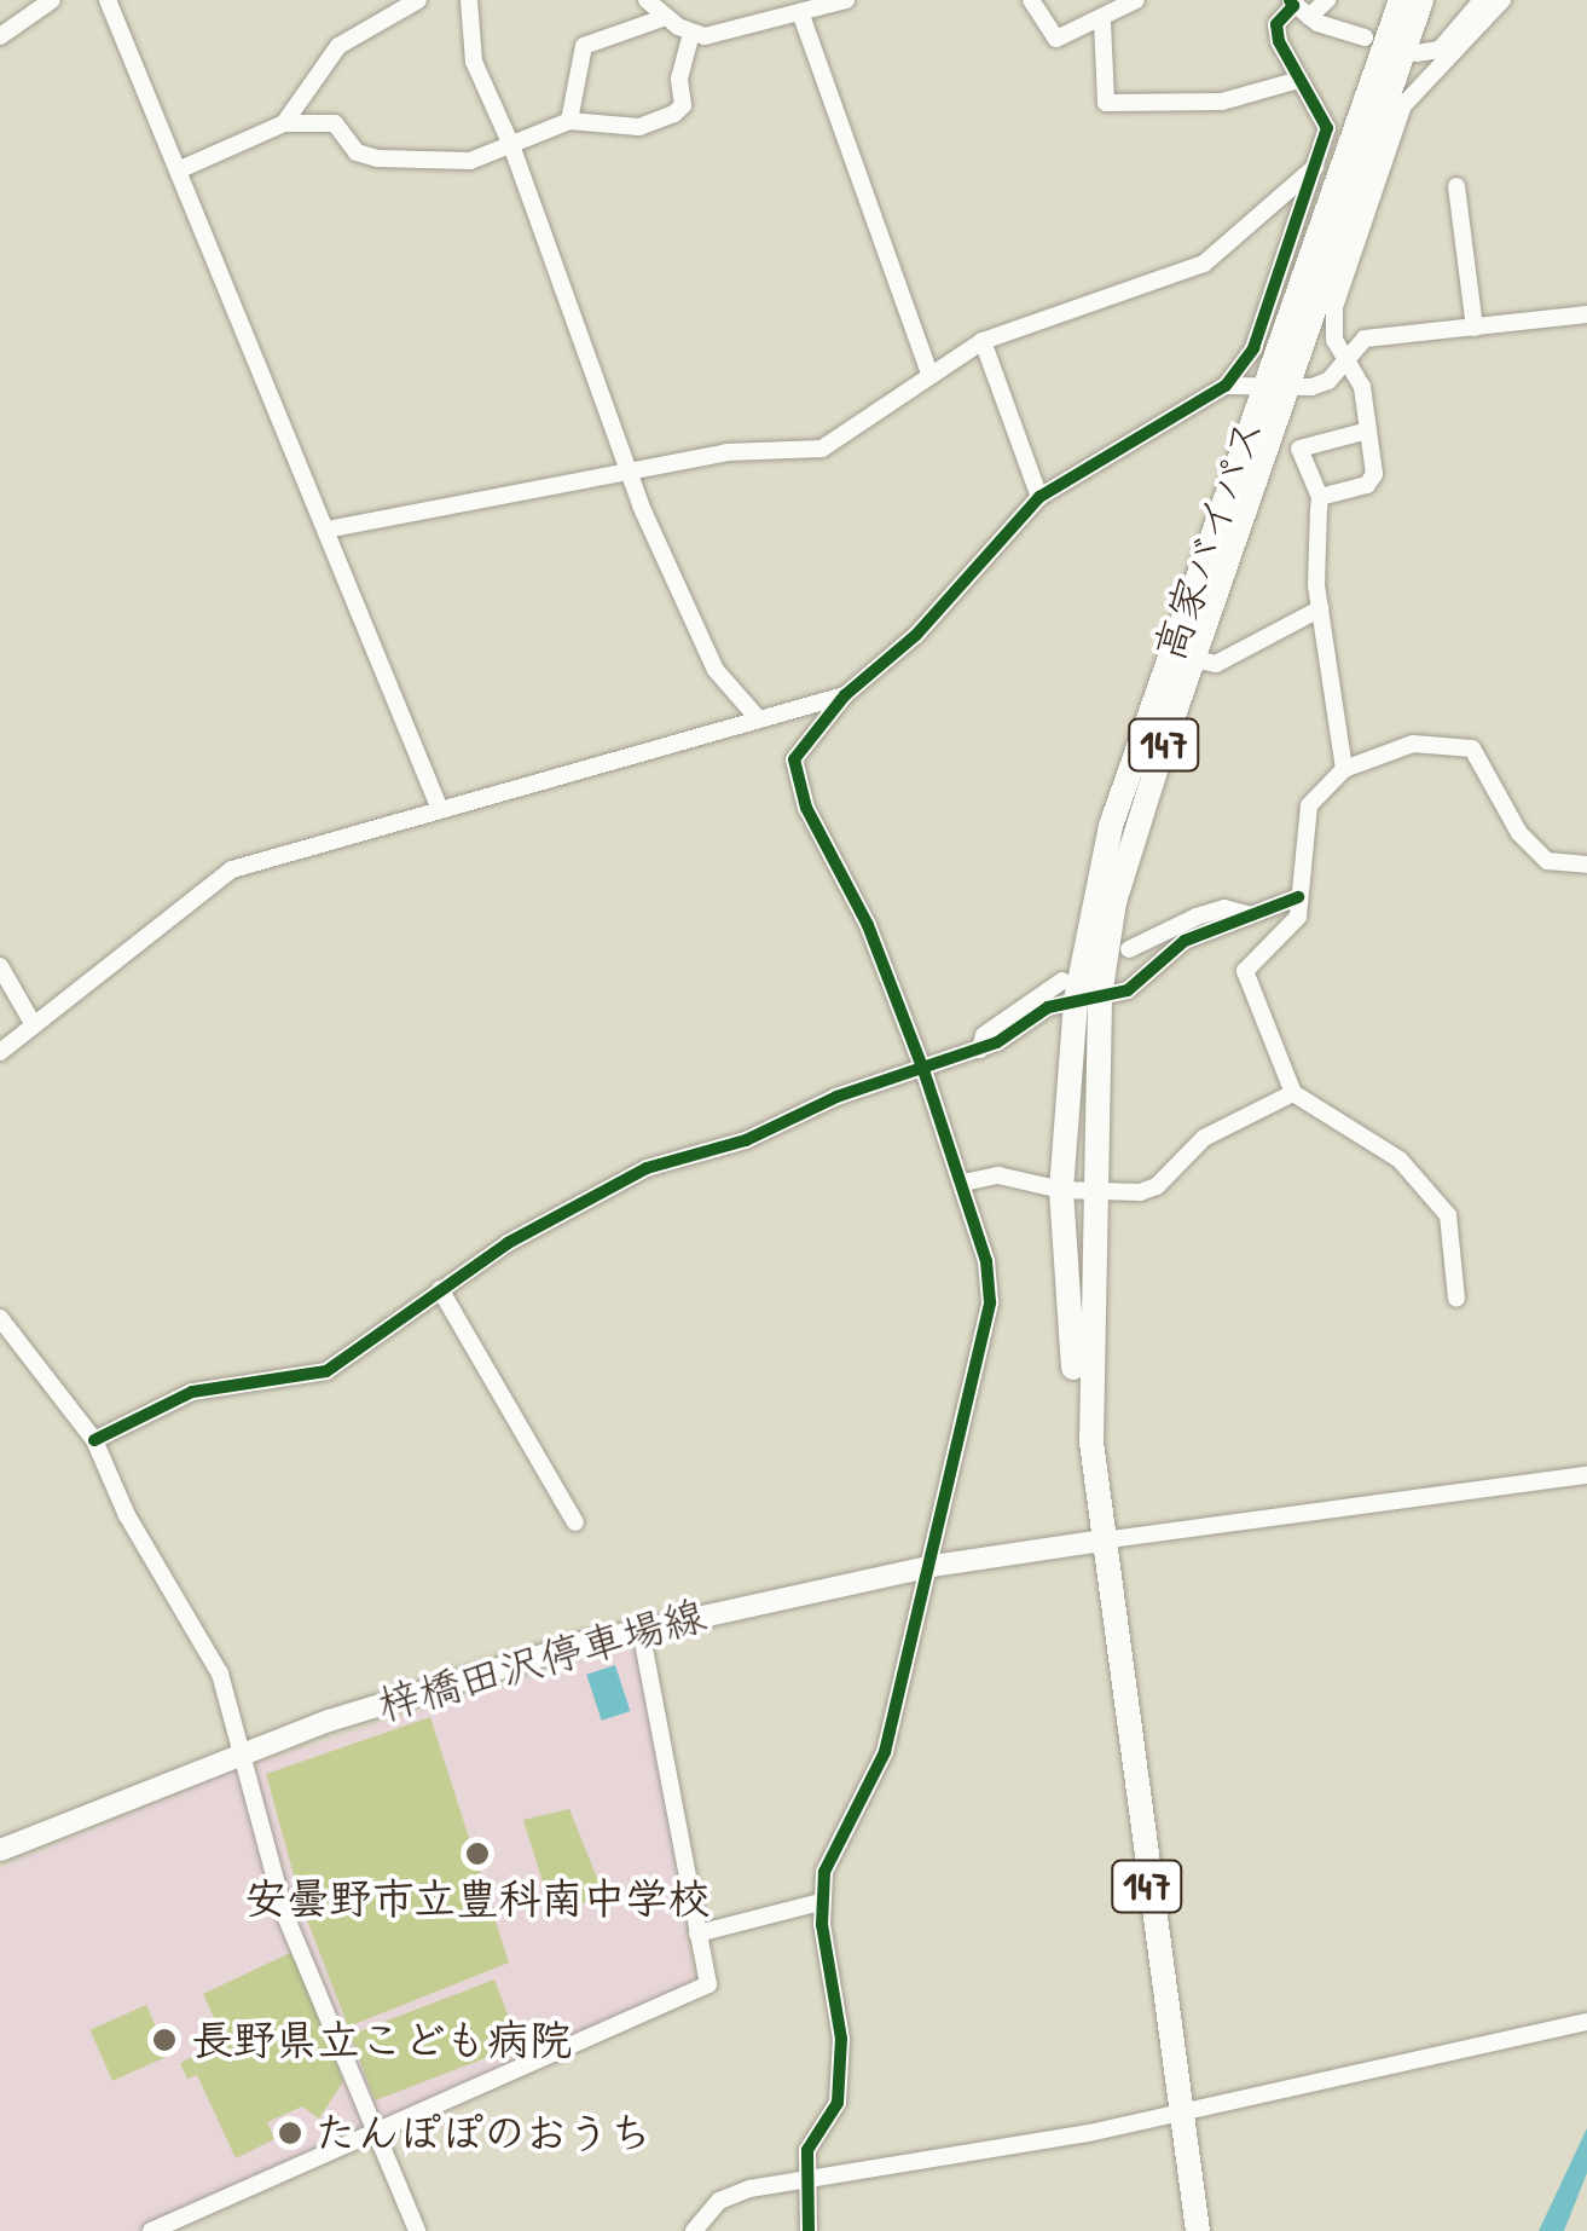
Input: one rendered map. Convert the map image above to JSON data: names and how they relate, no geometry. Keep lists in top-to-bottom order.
{
  "streets": {
    "highway": ["高家バイパス", "147"],
    "main road": ["梓橋田沢停車場線"]
  },
  "crossings": [
    ["高家バイパス", "梓橋田沢停車場線"]
  ],
  "places": ["安曇野市立豊科南中学校", "長野県立こども病院", "たんぽぽのおうち"]
}
